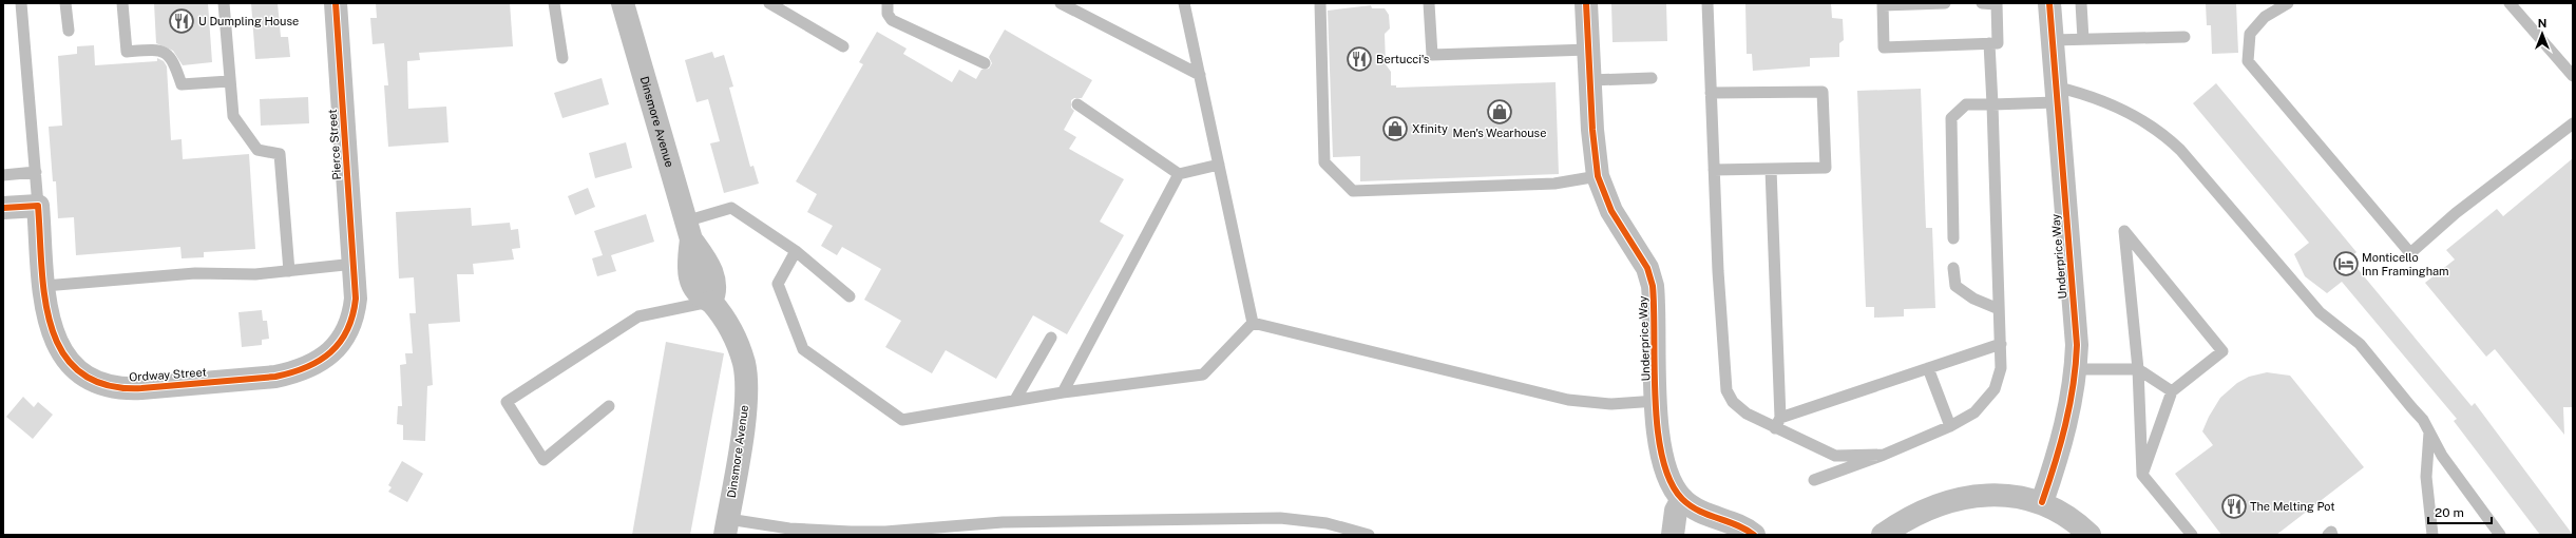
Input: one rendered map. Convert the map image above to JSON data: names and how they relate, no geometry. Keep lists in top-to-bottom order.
{
  "streets": {
    "street": [
      "Dinsmore Avenue",
      "Pierce Street",
      "Underprice Way",
      "Ordway Street"
    ]
  },
  "crossings": [
    ["Pierce Street", "Ordway Street"]
  ],
  "places": {
    "restaurant": ["U Dumpling House", "Bertucci's", "The Melting Pot"],
    "shop": ["Men's Wearhouse", "Xfinity"],
    "hotel": ["Monticello Inn Framingham"]
  },
  "scale_bar": "20 m",
  "north": "top"
}
